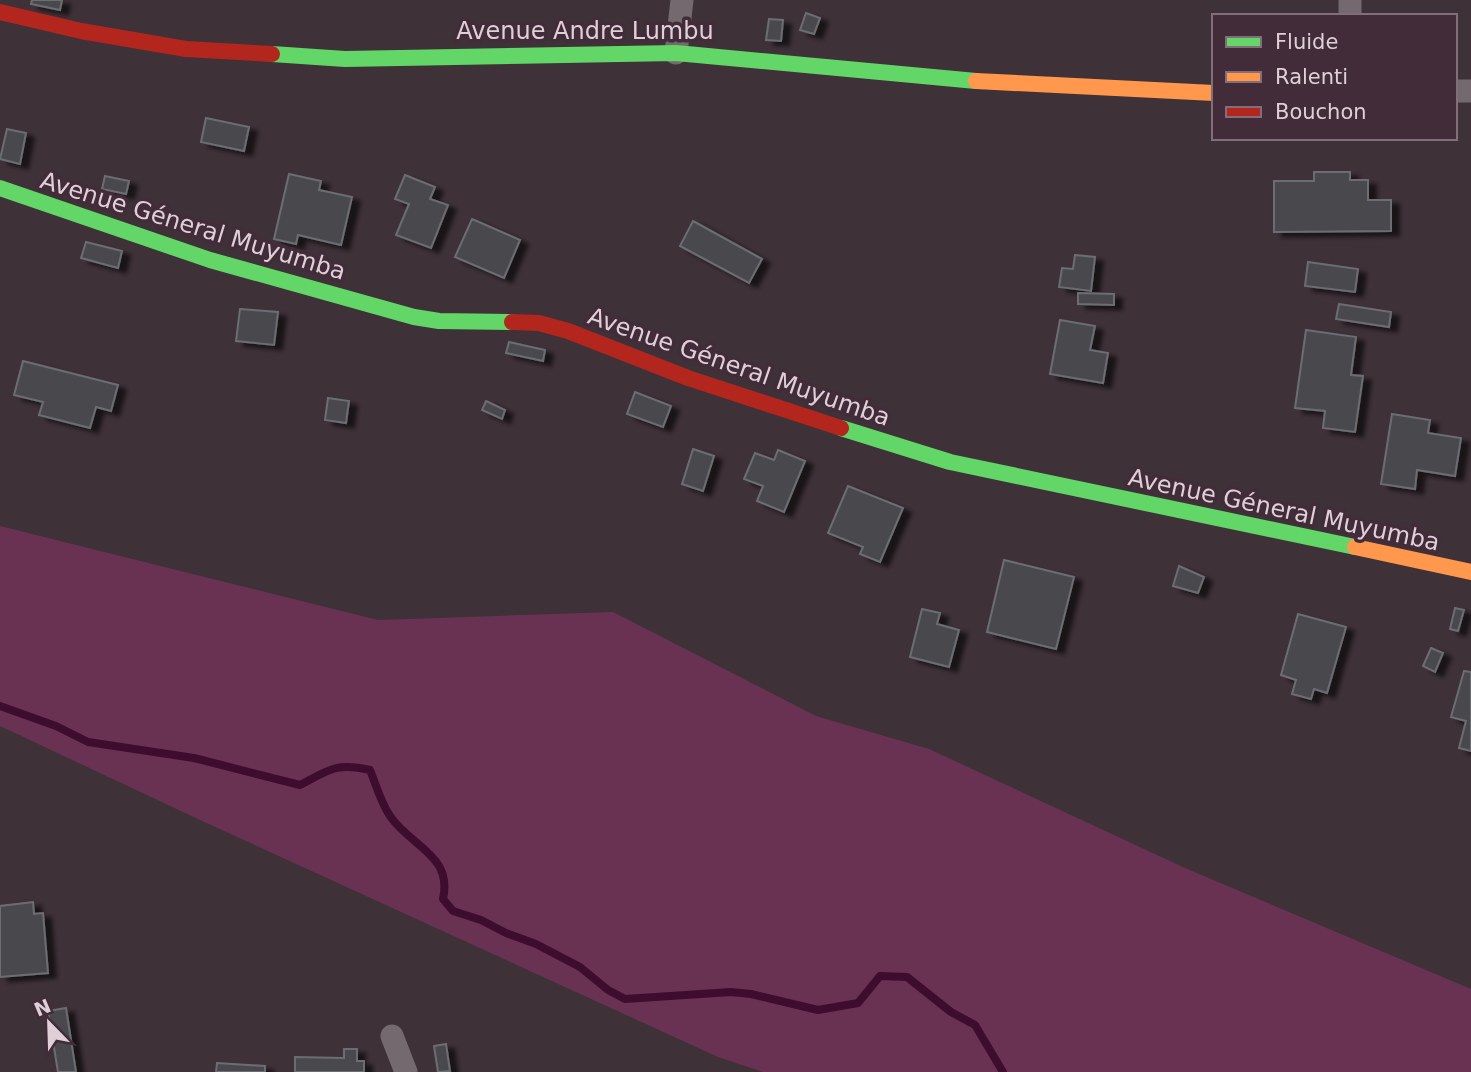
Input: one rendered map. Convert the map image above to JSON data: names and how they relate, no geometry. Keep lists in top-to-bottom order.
{
  "streets": {
    "street": ["Avenue Andre Lumbu", "Avenue Géneral Muyumba"]
  },
  "legend": ["Fluide", "Ralenti", "Bouchon"],
  "north": "top left"
}
